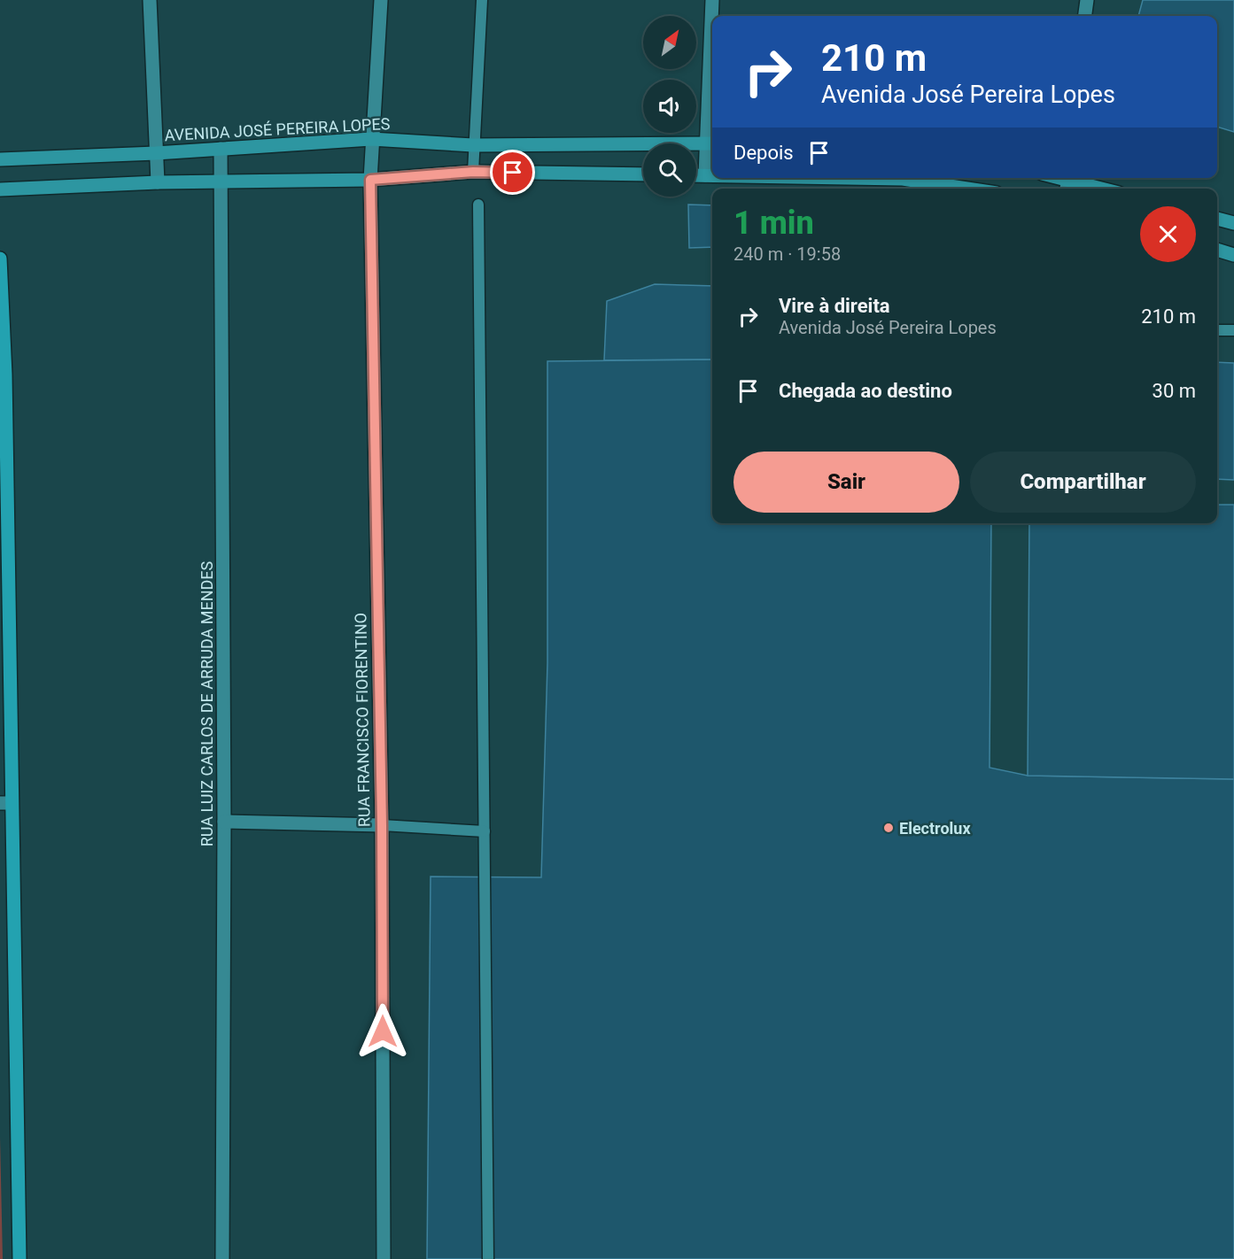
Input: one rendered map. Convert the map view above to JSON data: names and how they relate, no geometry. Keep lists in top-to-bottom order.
{
  "streets": {
    "main road": ["AVENIDA JOSÉ PEREIRA LOPES"],
    "street": ["RUA LUIZ CARLOS DE ARRUDA MENDES", "RUA FRANCISCO FIORENTINO"]
  },
  "crossings": [
    ["AVENIDA JOSÉ PEREIRA LOPES", "RUA LUIZ CARLOS DE ARRUDA MENDES"],
    ["AVENIDA JOSÉ PEREIRA LOPES", "RUA FRANCISCO FIORENTINO"]
  ],
  "places": ["Electrolux"],
  "north": "top right",
  "page": {
    "turn": ["210 m", "Avenida José Pereira Lopes"],
    "then": "Depois",
    "heading": ["1 min", "240 m · 19:58"],
    "list": [
      {
        "name": "Vire à direita",
        "note": "Avenida José Pereira Lopes",
        "value": "210 m"
      },
      {
        "name": "Chegada ao destino",
        "value": "30 m"
      }
    ],
    "buttons": ["Sair", "Compartilhar"]
  }
}
